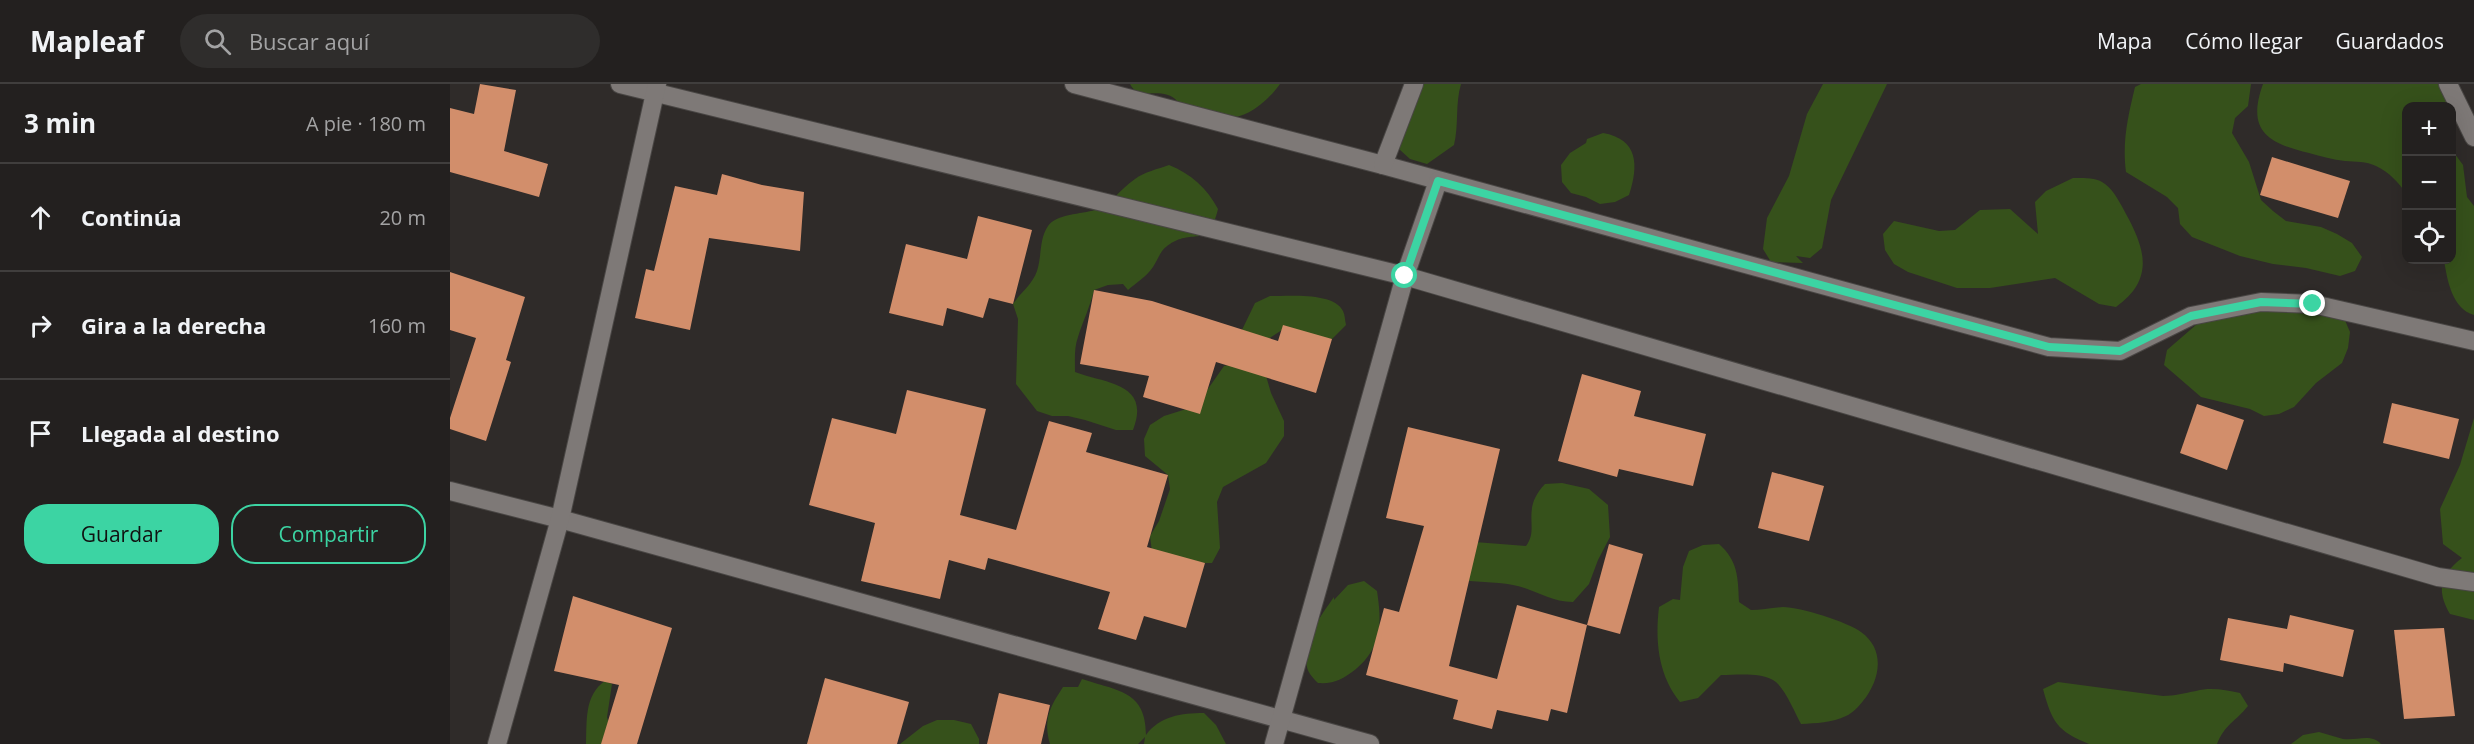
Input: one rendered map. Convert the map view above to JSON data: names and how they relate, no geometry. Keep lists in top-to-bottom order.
{
  "page": {
    "header": "Mapleaf",
    "search": "Buscar aquí",
    "nav": ["Mapa", "Cómo llegar", "Guardados"],
    "heading": ["3 min", "A pie · 180 m"],
    "map_buttons": ["+", "−"],
    "list": [
      ["Continúa", "20 m"],
      ["Gira a la derecha", "160 m"],
      "Llegada al destino"
    ],
    "buttons": ["Guardar", "Compartir"]
  }
}
